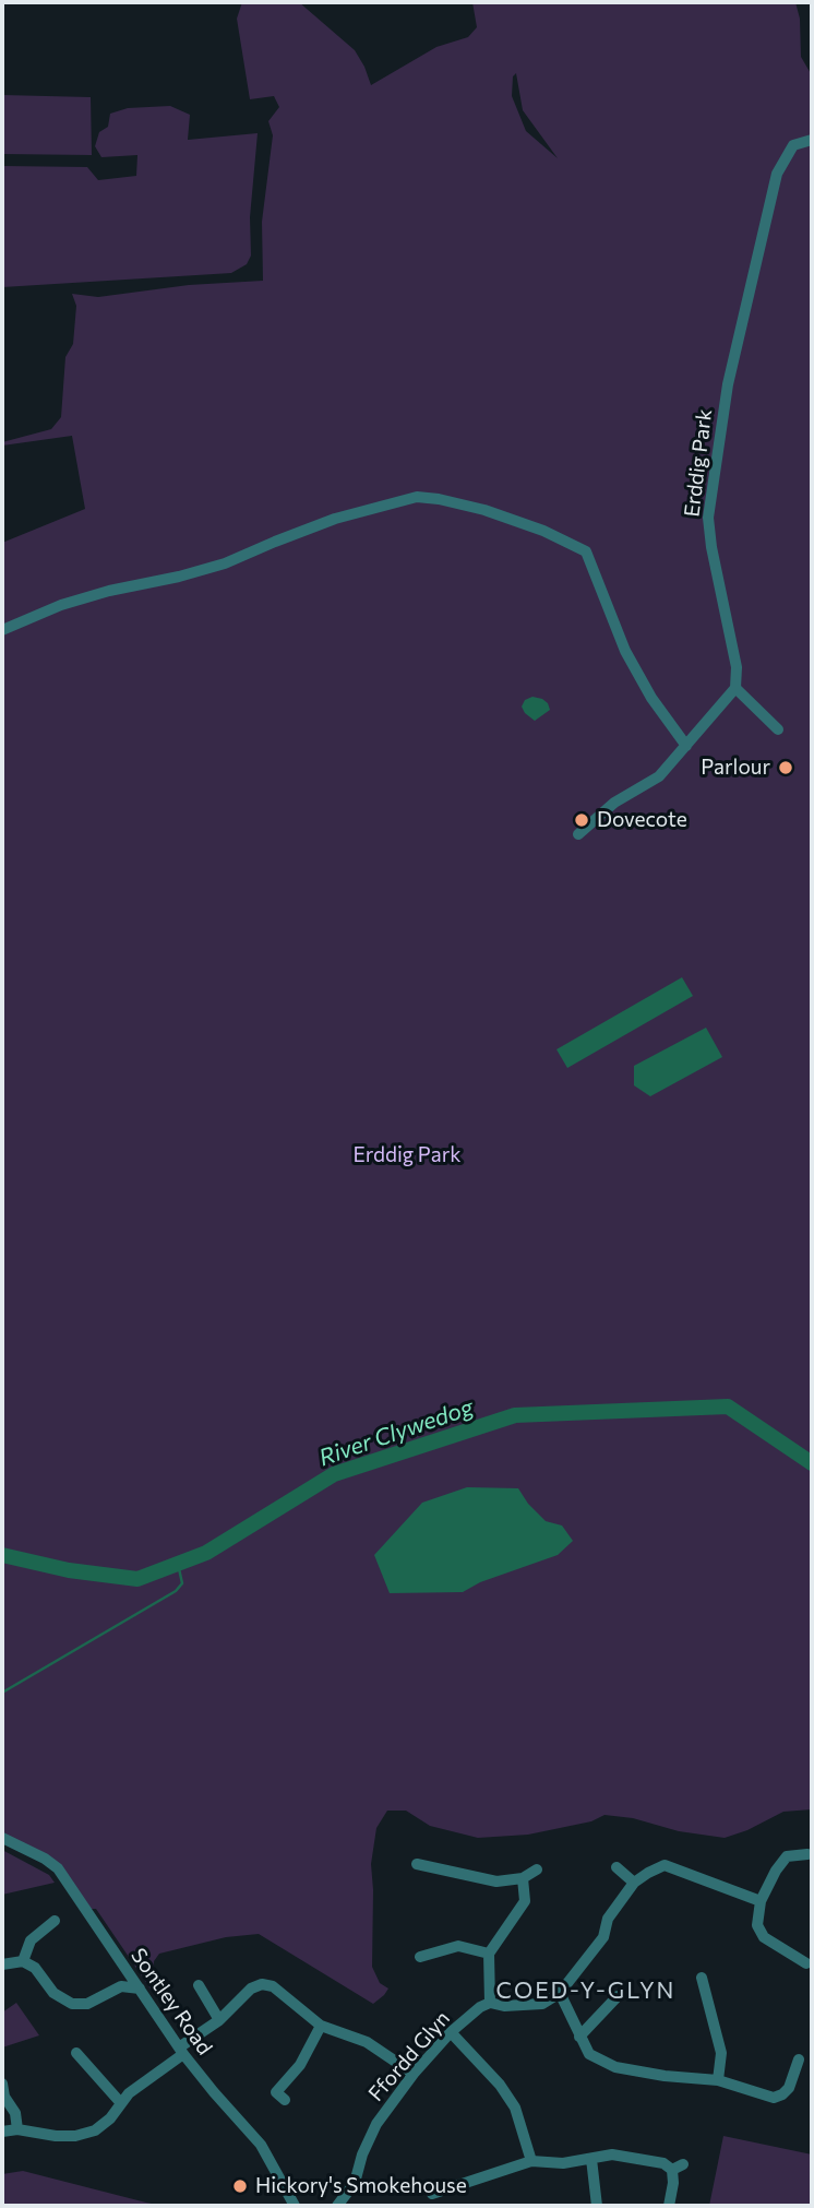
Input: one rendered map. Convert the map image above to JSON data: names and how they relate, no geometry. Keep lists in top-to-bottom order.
{
  "streets": {
    "street": ["Erddig Park", "Sontley Road", "Ffordd Glyn"]
  },
  "districts": ["COED-Y-GLYN"],
  "water": ["River Clywedog"],
  "parks": ["Erddig Park"],
  "places": ["Parlour", "Dovecote", "Hickory's Smokehouse"]
}
